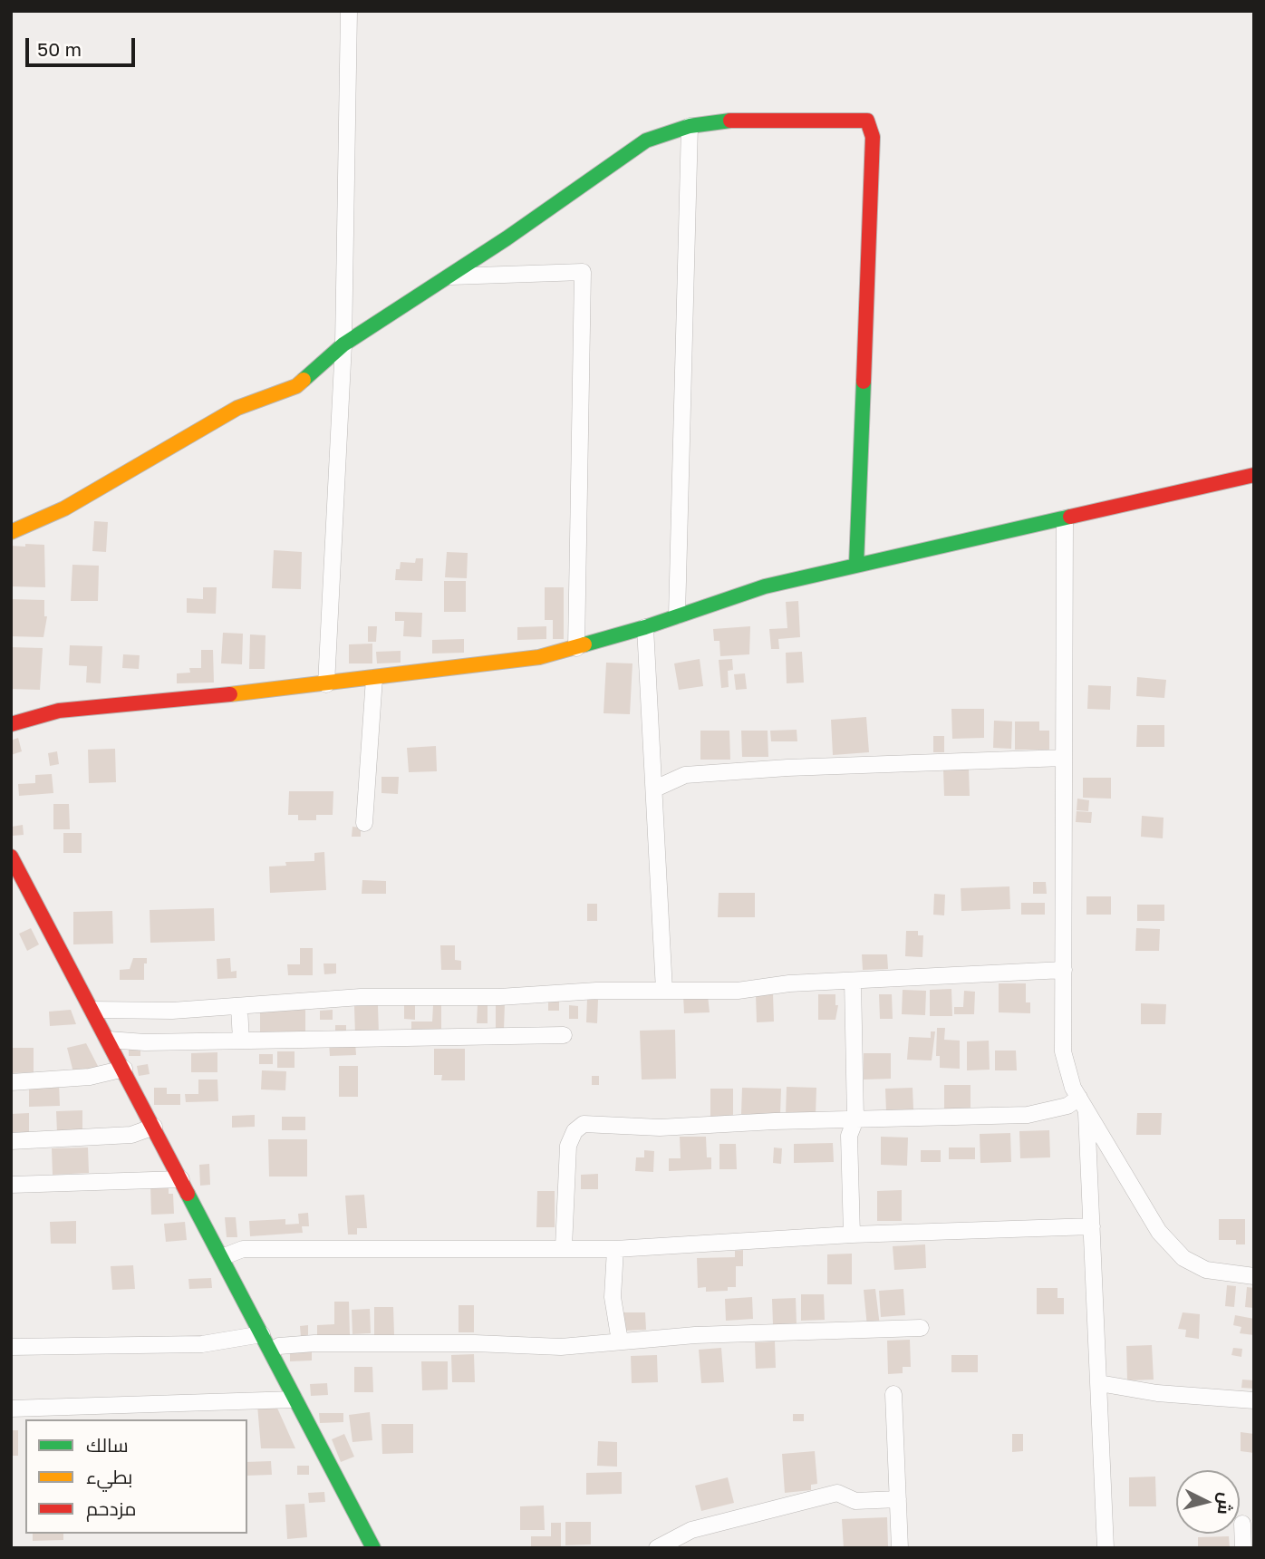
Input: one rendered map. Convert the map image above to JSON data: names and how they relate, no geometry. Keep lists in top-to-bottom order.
{
  "legend": ["سالك", "بطيء", "مزدحم"],
  "scale_bar": "50 m",
  "north": "right"
}
